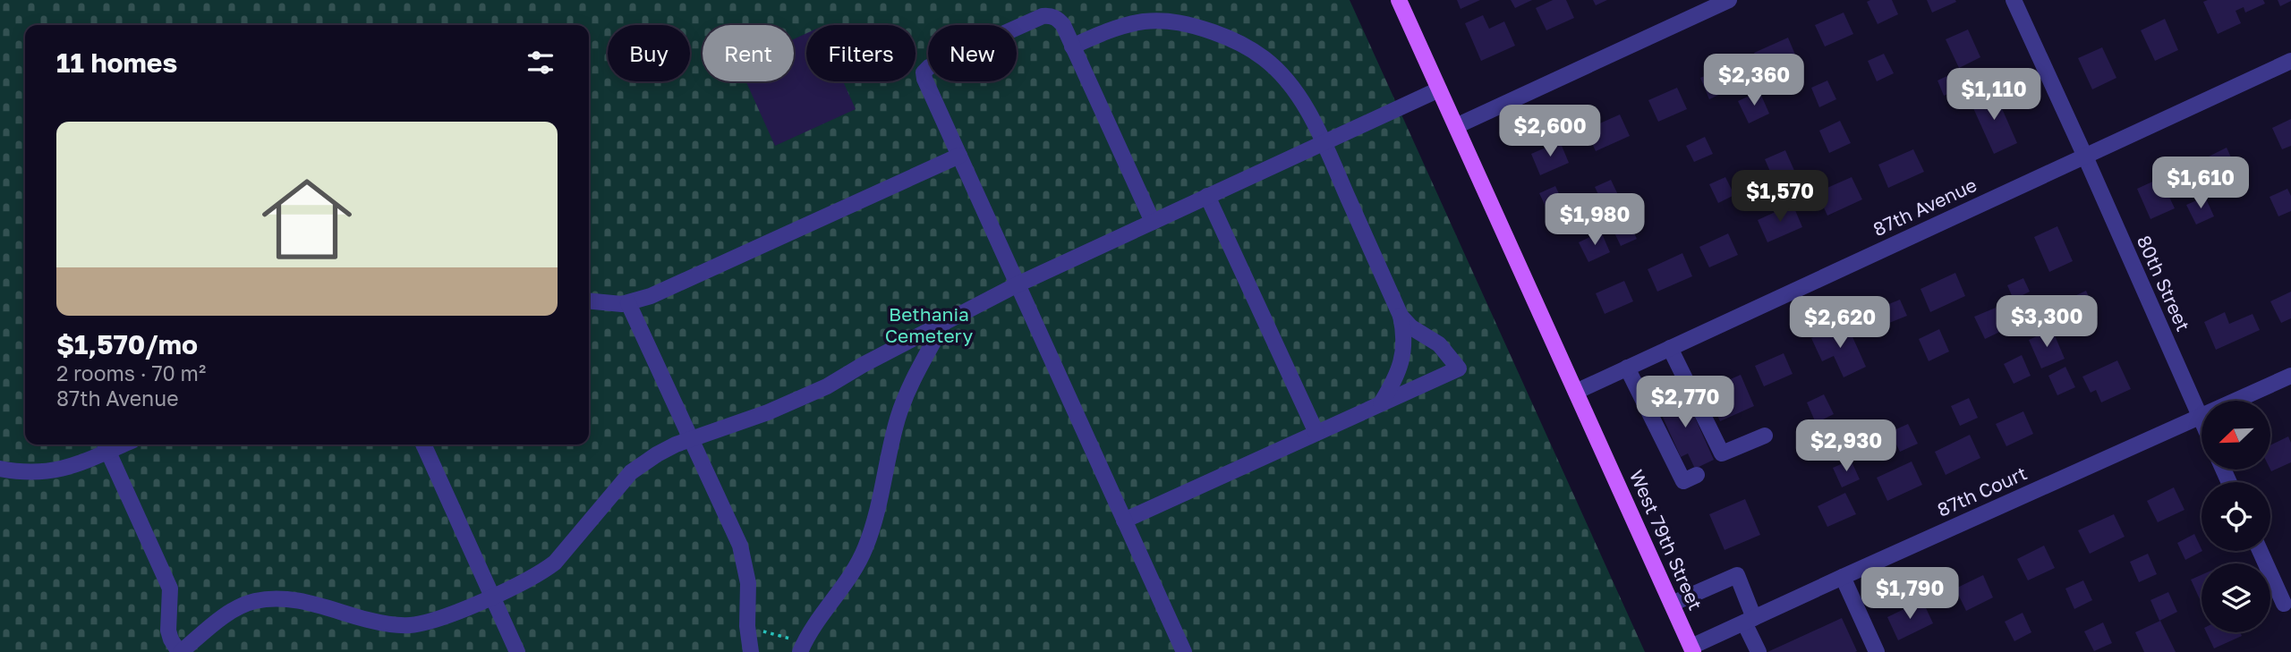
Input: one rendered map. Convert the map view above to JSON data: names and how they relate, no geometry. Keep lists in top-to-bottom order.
{
  "streets": {
    "main road": ["West 79th Street"],
    "street": ["87th Avenue", "80th Street", "87th Court"]
  },
  "crossings": [
    ["87th Avenue", "80th Street"],
    ["87th Avenue", "West 79th Street"],
    ["80th Street", "87th Court"],
    ["87th Court", "West 79th Street"]
  ],
  "parks": ["Bethania Cemetery"],
  "north": "bottom left",
  "page": {
    "chip": [
      "Buy",
      "Rent",
      "Filters",
      "New"
    ],
    "heading": "11 homes",
    "price": [
      "$2,360",
      "$1,110",
      "$2,600",
      "$1,610",
      "$1,570",
      "$1,980",
      "$3,300",
      "$2,620",
      "$2,770",
      "$2,930",
      "$1,790"
    ],
    "list": [
      {
        "name": "$1,570/mo",
        "note": "2 rooms · 70 m² · 87th Avenue"
      }
    ]
  }
}
